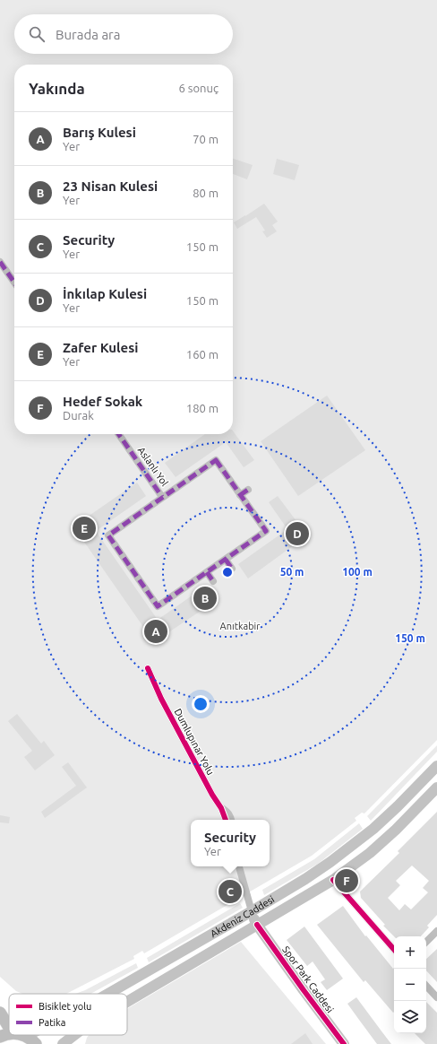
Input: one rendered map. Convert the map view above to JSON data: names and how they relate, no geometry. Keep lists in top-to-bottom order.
{
  "streets": {
    "main road": ["Akdeniz Caddesi", "Spor Park Caddesi"],
    "street": ["Aslanlı Yol", "Dumlupınar Yolu"]
  },
  "crossings": [
    ["Akdeniz Caddesi", "Spor Park Caddesi"]
  ],
  "parks": ["Anıtkabir"],
  "legend": ["Bisiklet yolu", "Patika"],
  "page": {
    "search": "Burada ara",
    "heading": ["Yakında", "6 sonuç"],
    "list": [
      {
        "mark": "A",
        "name": "Barış Kulesi",
        "note": "Yer",
        "value": "70 m"
      },
      {
        "mark": "B",
        "name": "23 Nisan Kulesi",
        "note": "Yer",
        "value": "80 m"
      },
      {
        "mark": "C",
        "name": "Security",
        "note": "Yer",
        "value": "150 m"
      },
      {
        "mark": "D",
        "name": "İnkılap Kulesi",
        "note": "Yer",
        "value": "150 m"
      },
      {
        "mark": "E",
        "name": "Zafer Kulesi",
        "note": "Yer",
        "value": "160 m"
      },
      {
        "mark": "F",
        "name": "Hedef Sokak",
        "note": "Durak",
        "value": "180 m"
      }
    ],
    "pins": [
      "E",
      "D",
      "B",
      "A",
      "F",
      "C"
    ],
    "popup": ["Security", "Yer"],
    "map_buttons": ["+", "−"]
  },
  "rings": ["50 m", "100 m", "150 m"]
}
